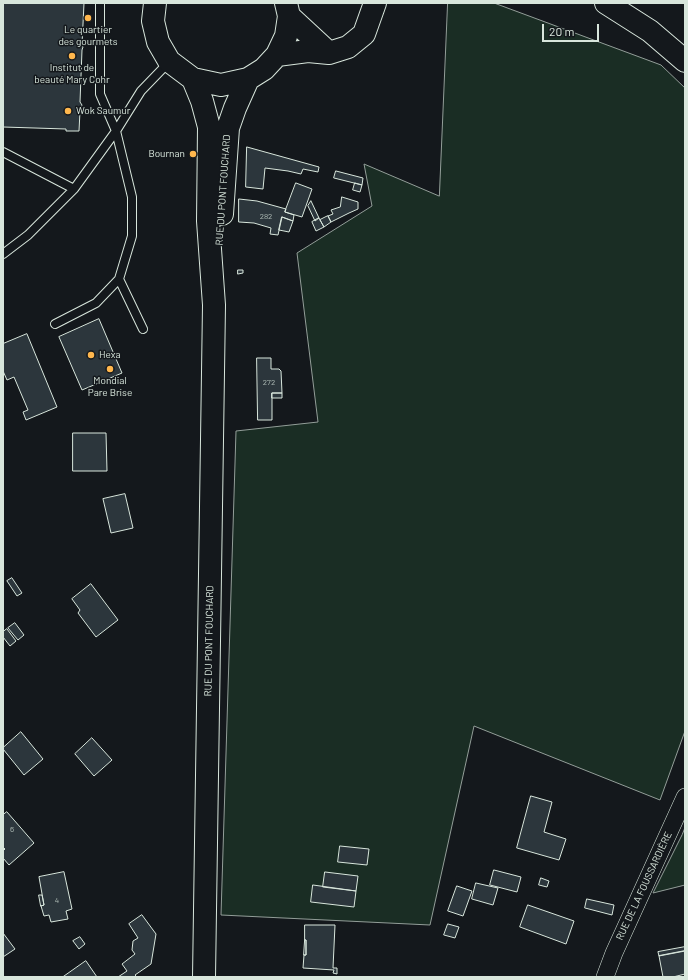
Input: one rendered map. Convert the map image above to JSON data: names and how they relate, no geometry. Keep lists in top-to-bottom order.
{
  "streets": {
    "main road": ["RUE DU PONT FOUCHARD"],
    "street": ["RUE DE LA FOUSSARDIÈRE"]
  },
  "places": [
    "Le quartier des gourmets",
    "Institut de beauté Mary Cohr",
    "Wok Saumur",
    "Bournan",
    "Hexa",
    "Mondial Pare Brise"
  ],
  "house_numbers": [
    "282",
    "272",
    "6",
    "4"
  ],
  "scale_bar": "20 m"
}
